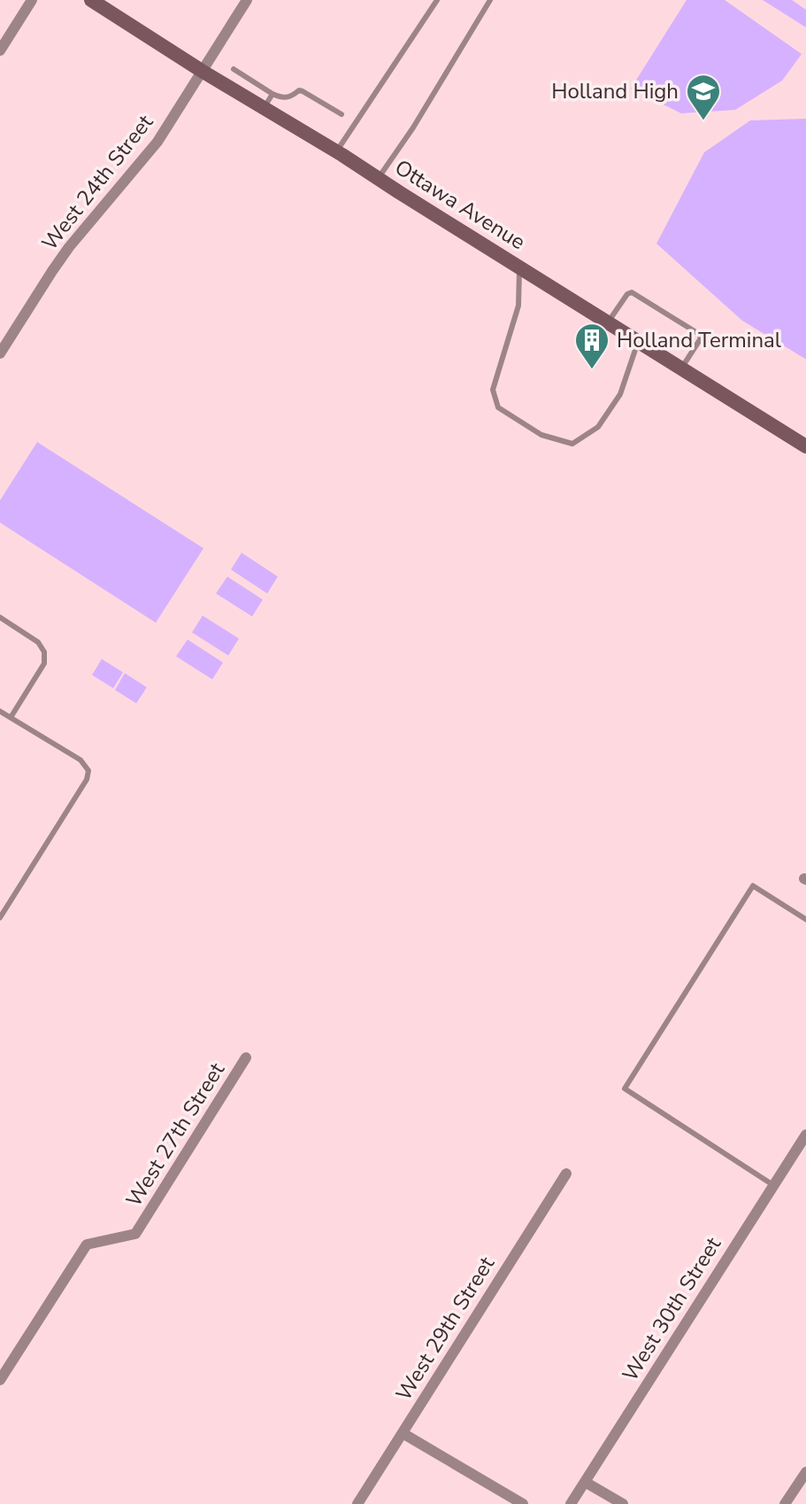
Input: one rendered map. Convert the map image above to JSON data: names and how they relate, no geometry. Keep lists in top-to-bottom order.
{
  "streets": {
    "street": [
      "West 24th Street",
      "Ottawa Avenue",
      "West 27th Street",
      "West 30th Street",
      "West 29th Street"
    ]
  },
  "crossings": [
    ["West 24th Street", "Ottawa Avenue"]
  ],
  "places": {
    "school or university": ["Holland High"],
    "building": ["Holland Terminal"]
  }
}
